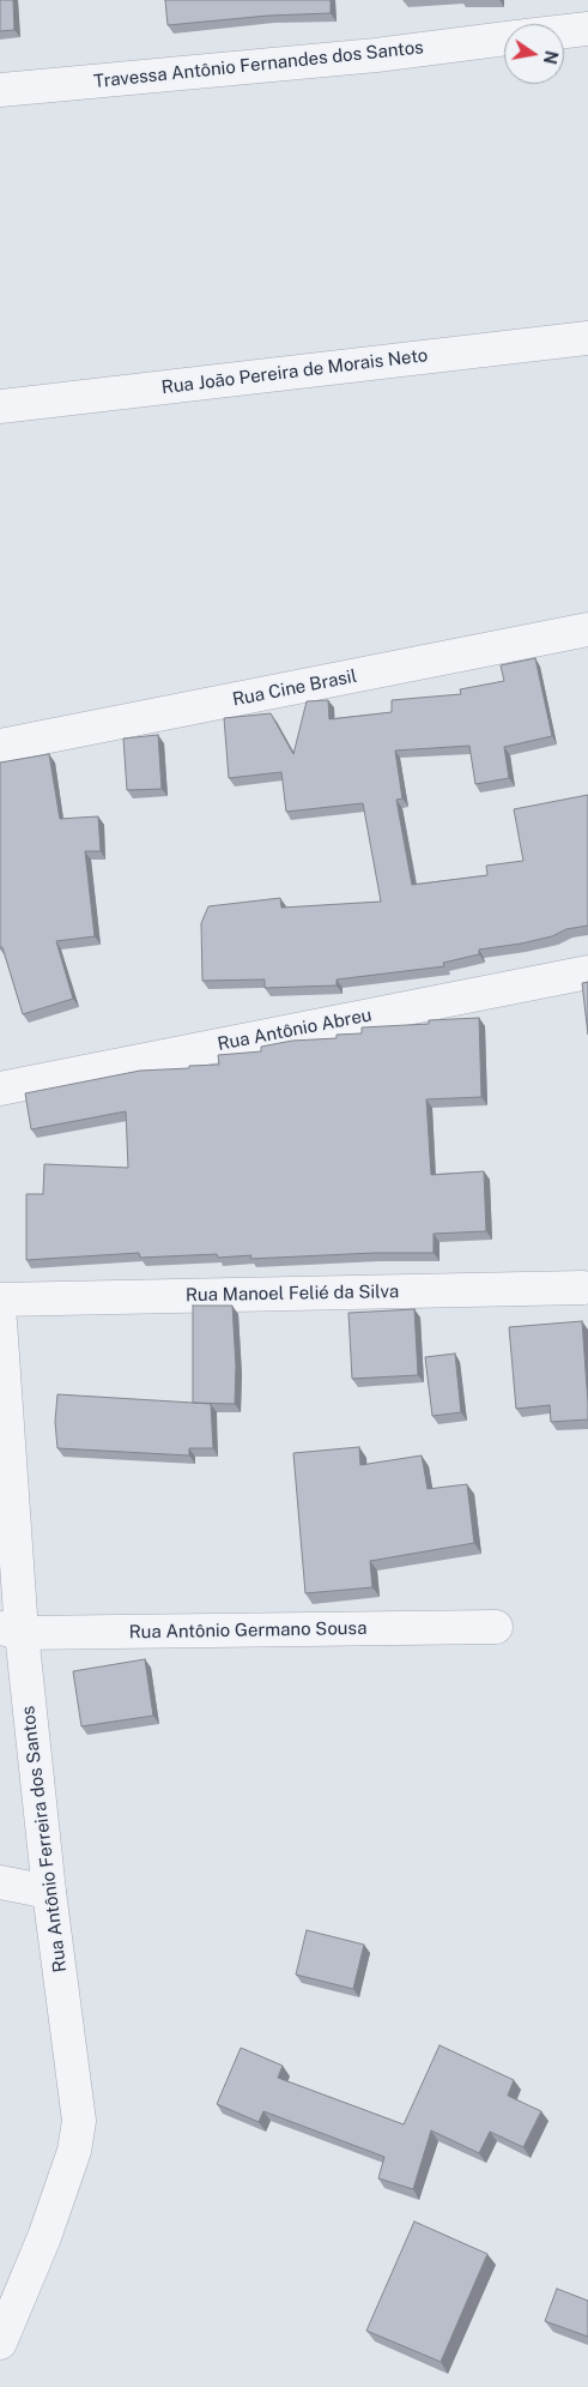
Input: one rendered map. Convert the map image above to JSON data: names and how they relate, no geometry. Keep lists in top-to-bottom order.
{
  "streets": {
    "street": [
      "Travessa Antônio Fernandes dos Santos",
      "Rua João Pereira de Morais Neto",
      "Rua Cine Brasil",
      "Rua Antônio Abreu",
      "Rua Manoel Felié da Silva",
      "Rua Antônio Germano Sousa",
      "Rua Antônio Ferreira dos Santos"
    ]
  },
  "crossings": [
    ["Rua Antônio Germano Sousa", "Rua Antônio Ferreira dos Santos"]
  ],
  "north": "right"
}
